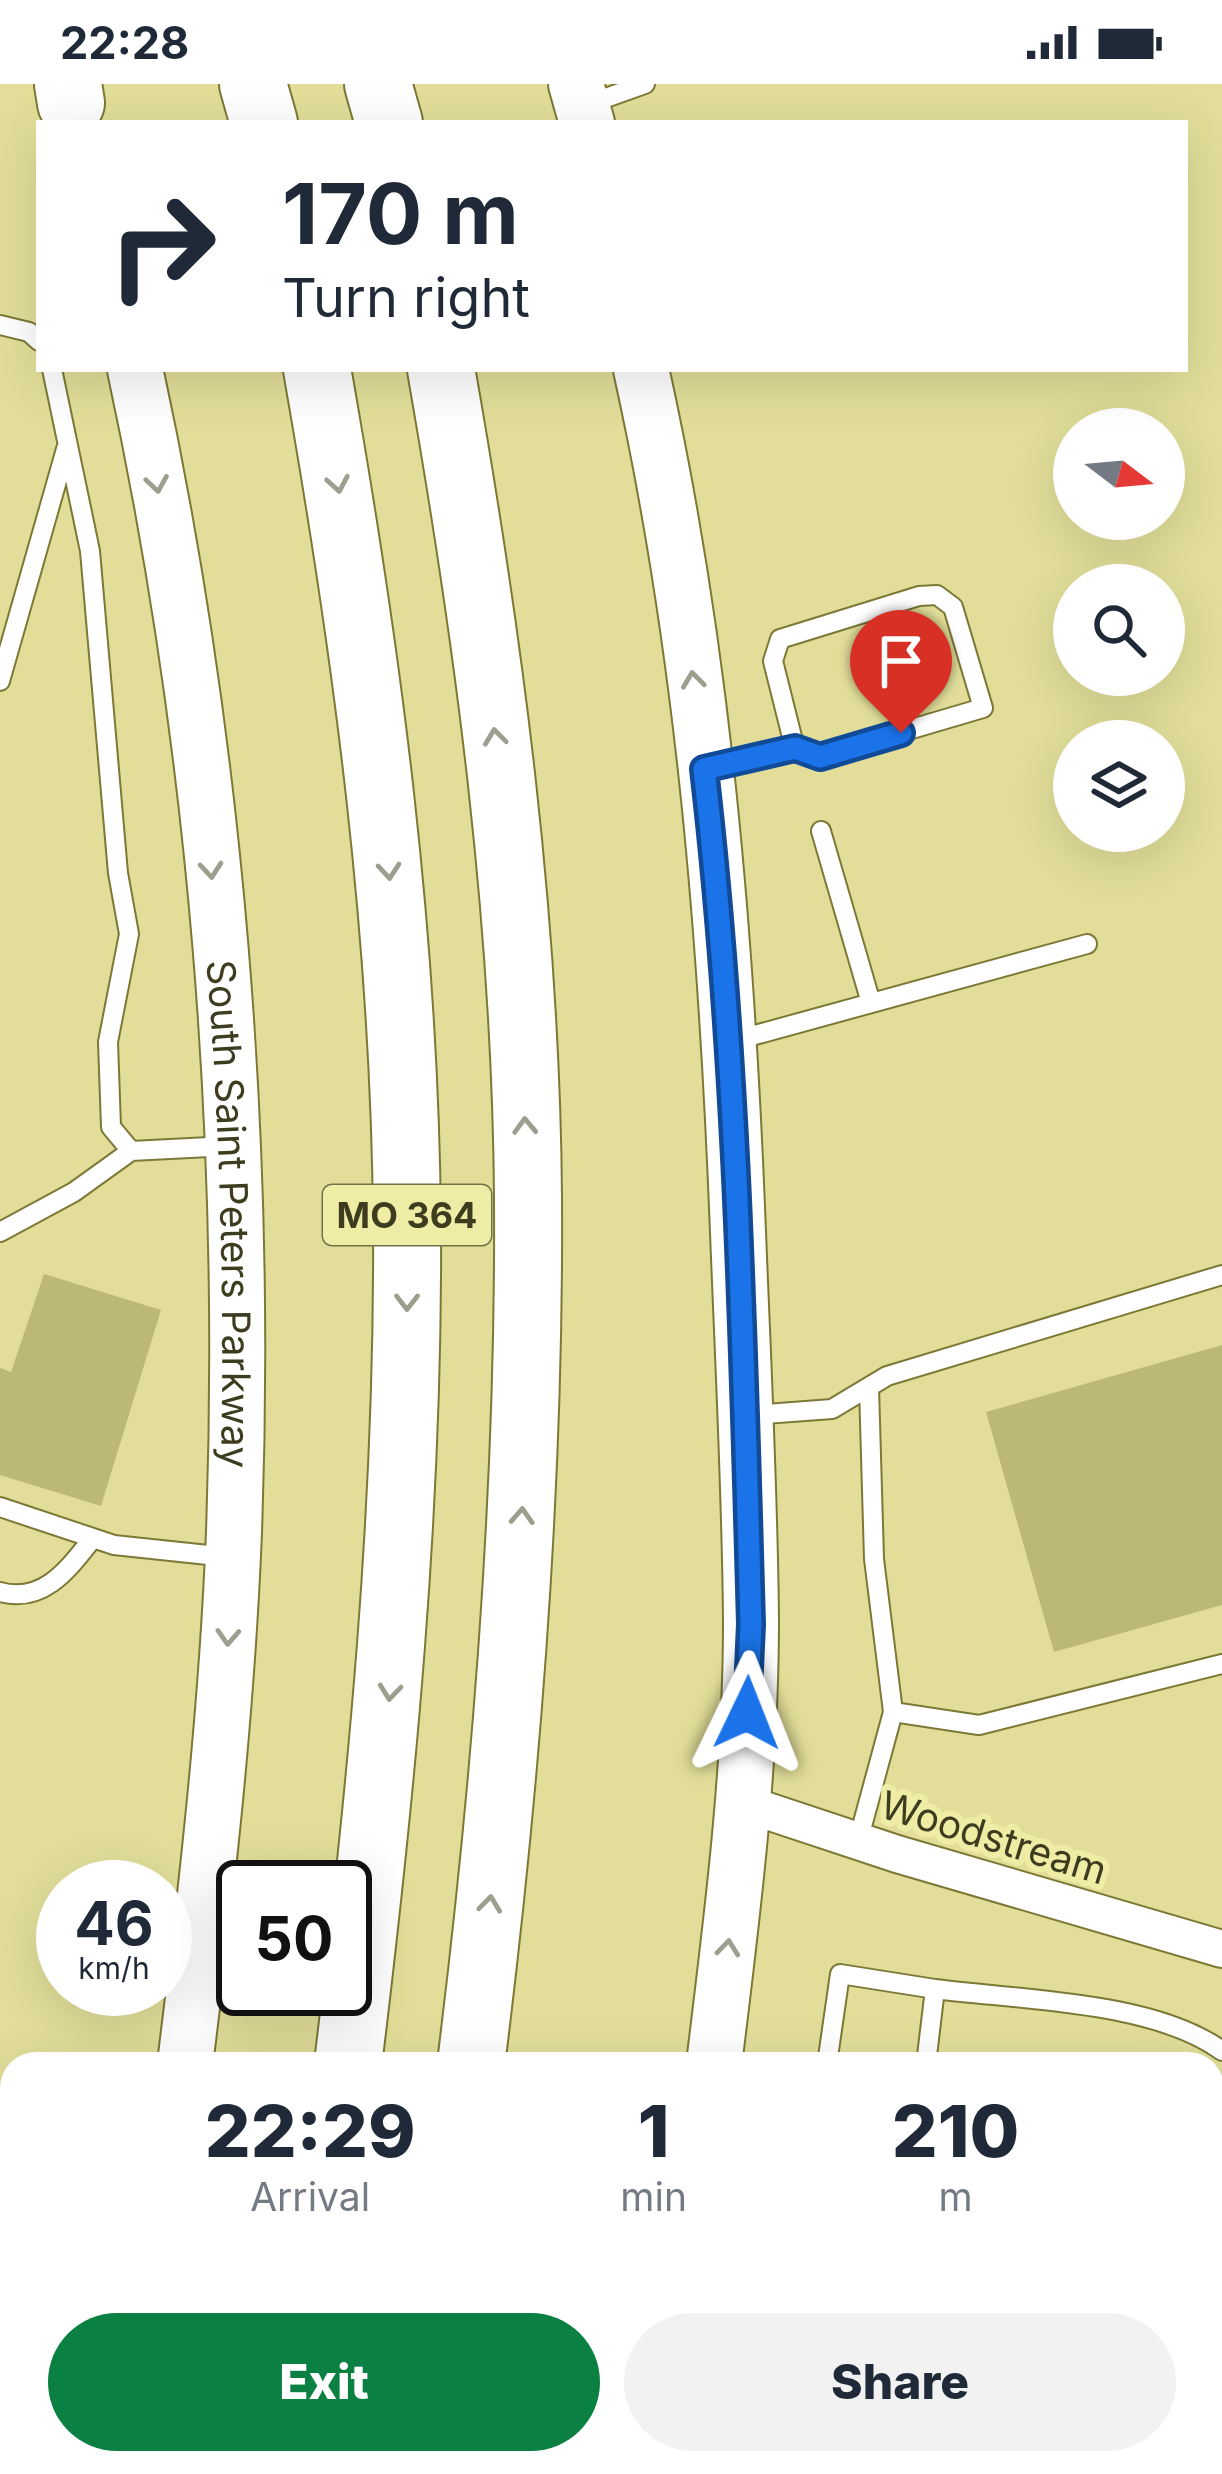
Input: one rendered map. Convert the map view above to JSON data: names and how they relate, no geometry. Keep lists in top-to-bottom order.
{
  "streets": {
    "highway": ["MO 364"],
    "main road": ["South Saint Peters Parkway"],
    "street": ["Woodstream"]
  },
  "one_way": ["South Saint Peters Parkway"],
  "north": "right",
  "page": {
    "status": "22:28",
    "turn": ["170 m", "Turn right"],
    "speed": "46 km/h",
    "limit": "50",
    "eta": [
      "22:29",
      "Arrival",
      "1",
      "min",
      "210",
      "m"
    ],
    "buttons": ["Exit", "Share"]
  }
}
